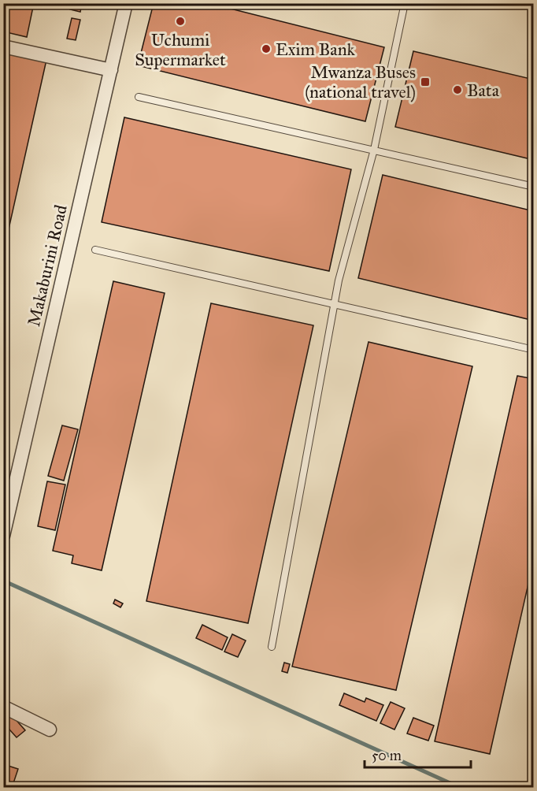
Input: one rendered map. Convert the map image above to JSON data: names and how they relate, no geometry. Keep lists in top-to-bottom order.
{
  "streets": {
    "street": ["Makaburini Road"]
  },
  "places": {
    "other": ["Uchumi Supermarket", "Exim Bank", "Bata"],
    "transit": ["Mwanza Buses (national travel)"]
  },
  "scale_bar": "50 m"
}
